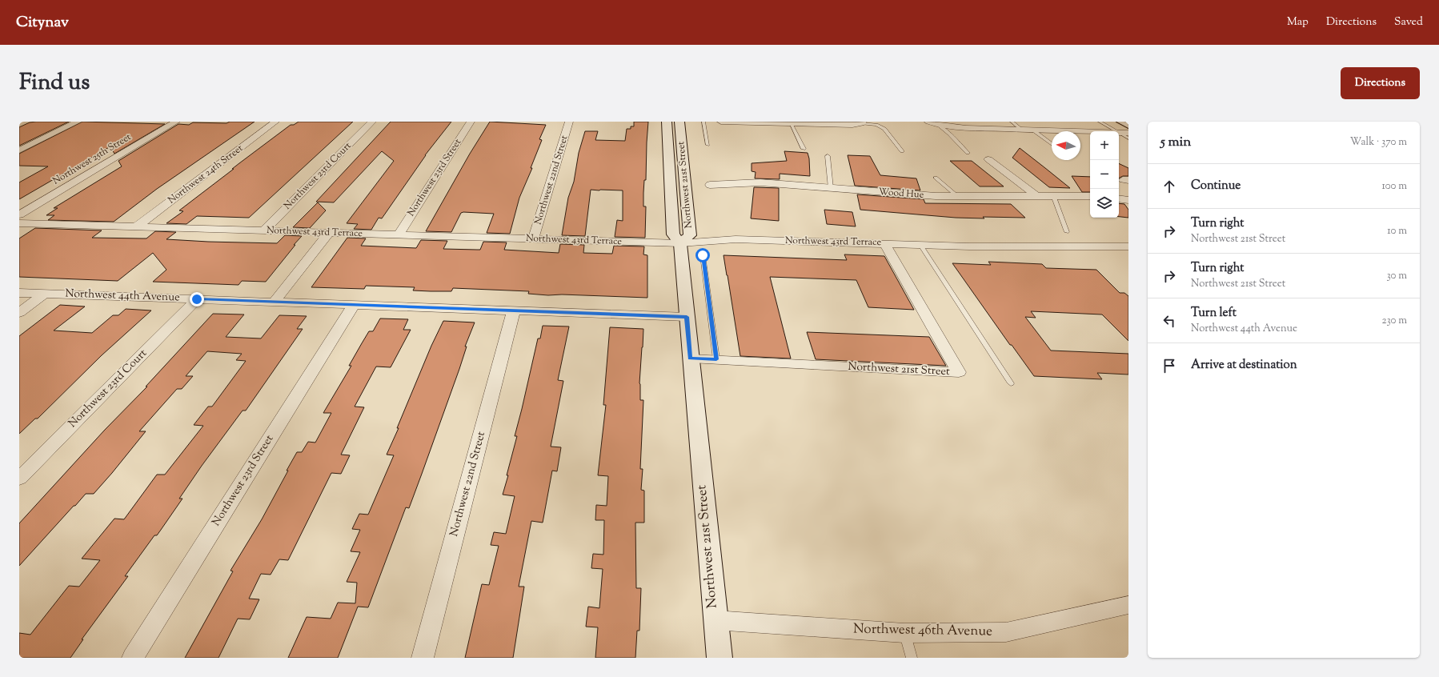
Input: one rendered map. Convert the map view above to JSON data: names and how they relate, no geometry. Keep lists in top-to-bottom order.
{
  "streets": {
    "street": [
      "Northwest 25th Street",
      "Northwest 24th Street",
      "Northwest 23rd Court",
      "Northwest 23rd Street",
      "Northwest 22nd Street",
      "Northwest 21st Street",
      "Wood Hue",
      "Northwest 43rd Terrace",
      "Northwest 44th Avenue",
      "Northwest 46th Avenue"
    ]
  },
  "crossings": [
    ["Northwest 24th Street", "Northwest 43rd Terrace"],
    ["Northwest 23rd Court", "Northwest 43rd Terrace"],
    ["Northwest 23rd Court", "Northwest 44th Avenue"],
    ["Northwest 23rd Street", "Northwest 43rd Terrace"],
    ["Northwest 23rd Street", "Northwest 44th Avenue"],
    ["Northwest 22nd Street", "Northwest 43rd Terrace"],
    ["Northwest 22nd Street", "Northwest 44th Avenue"],
    ["Northwest 21st Street", "Northwest 43rd Terrace"],
    ["Northwest 21st Street", "Northwest 44th Avenue"],
    ["Northwest 21st Street", "Northwest 46th Avenue"]
  ],
  "north": "left",
  "page": {
    "header": "Citynav",
    "nav": ["Map", "Directions", "Saved"],
    "title": "Find us",
    "buttons": "Directions",
    "heading": ["5 min", "Walk · 370 m"],
    "map_buttons": ["+", "−"],
    "list": [
      ["Continue", "100 m"],
      ["Turn right", "Northwest 21st Street", "10 m"],
      ["Turn right", "Northwest 21st Street", "30 m"],
      ["Turn left", "Northwest 44th Avenue", "230 m"],
      "Arrive at destination"
    ]
  }
}
